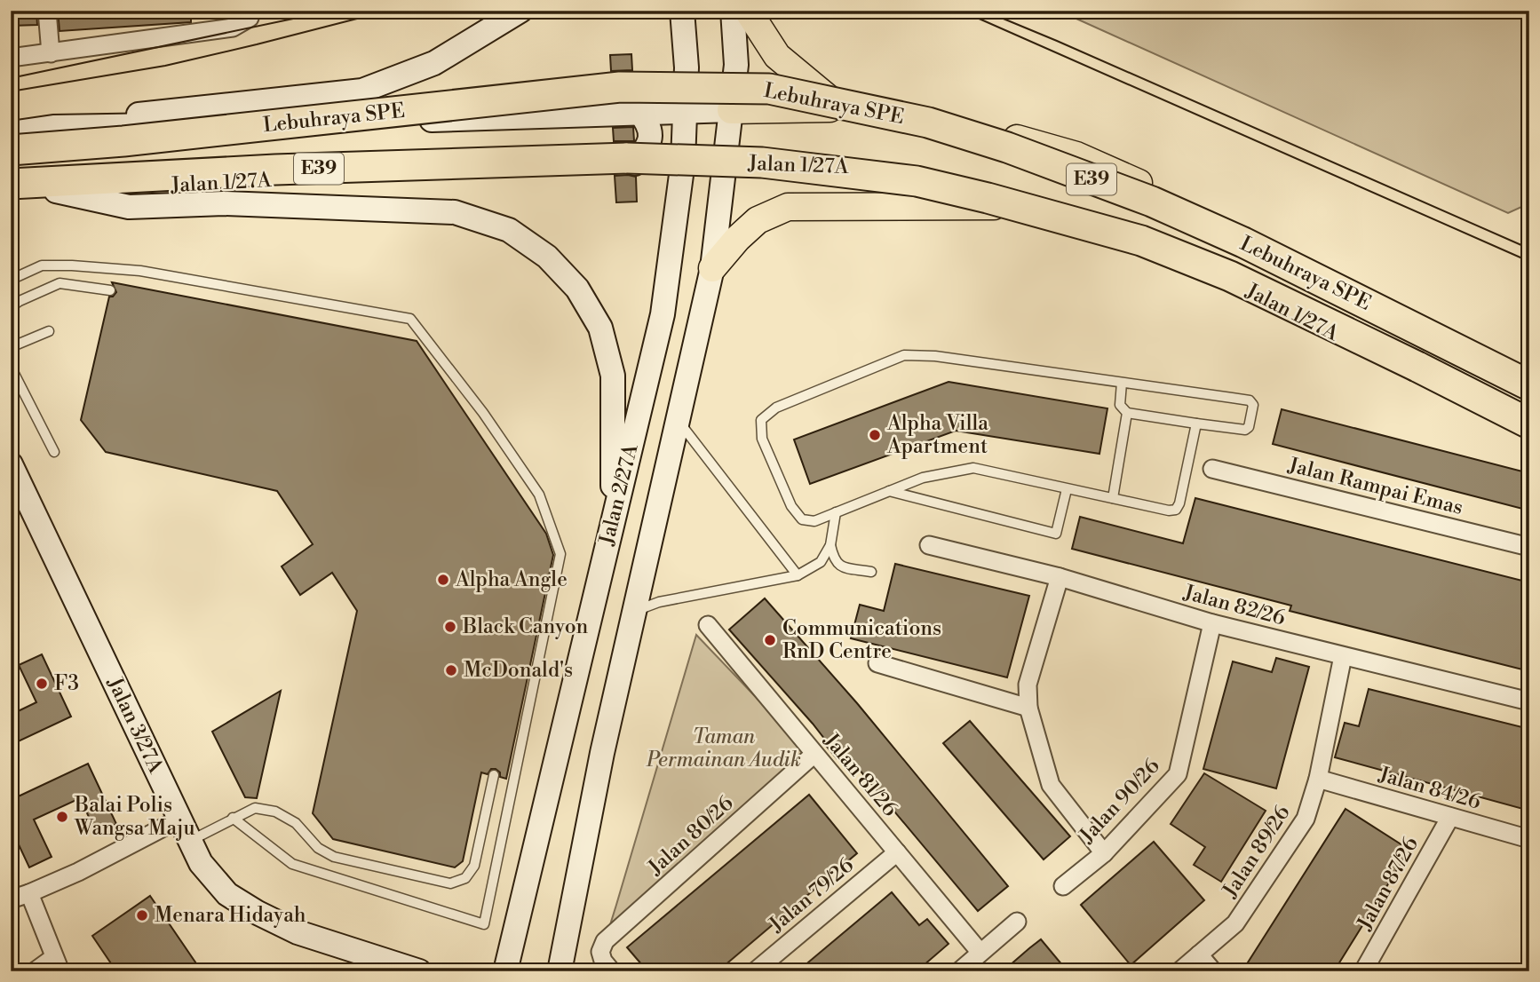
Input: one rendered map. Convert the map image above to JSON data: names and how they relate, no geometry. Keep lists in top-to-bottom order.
{
  "streets": {
    "highway": ["Lebuhraya SPE", "E39"],
    "main road": ["Jalan 1/27A", "Jalan 2/27A", "Jalan 3/27A"],
    "street": [
      "Jalan Rampai Emas",
      "Jalan 82/26",
      "Jalan 81/26",
      "Jalan 84/26",
      "Jalan 90/26",
      "Jalan 80/26",
      "Jalan 89/26",
      "Jalan 87/26",
      "Jalan 79/26"
    ]
  },
  "crossings": [
    ["Jalan 1/27A", "Jalan 2/27A"],
    ["Jalan 82/26", "Jalan 90/26"],
    ["Jalan 82/26", "Jalan 89/26"],
    ["Jalan 81/26", "Jalan 80/26"],
    ["Jalan 81/26", "Jalan 79/26"],
    ["Jalan 84/26", "Jalan 89/26"],
    ["Jalan 84/26", "Jalan 87/26"]
  ],
  "parks": ["Taman Permainan Audik"],
  "places": [
    "Alpha Villa Apartment",
    "Alpha Angle",
    "Black Canyon",
    "Communications RnD Centre",
    "McDonald's",
    "F3",
    "Balai Polis Wangsa Maju",
    "Menara Hidayah"
  ]
}
